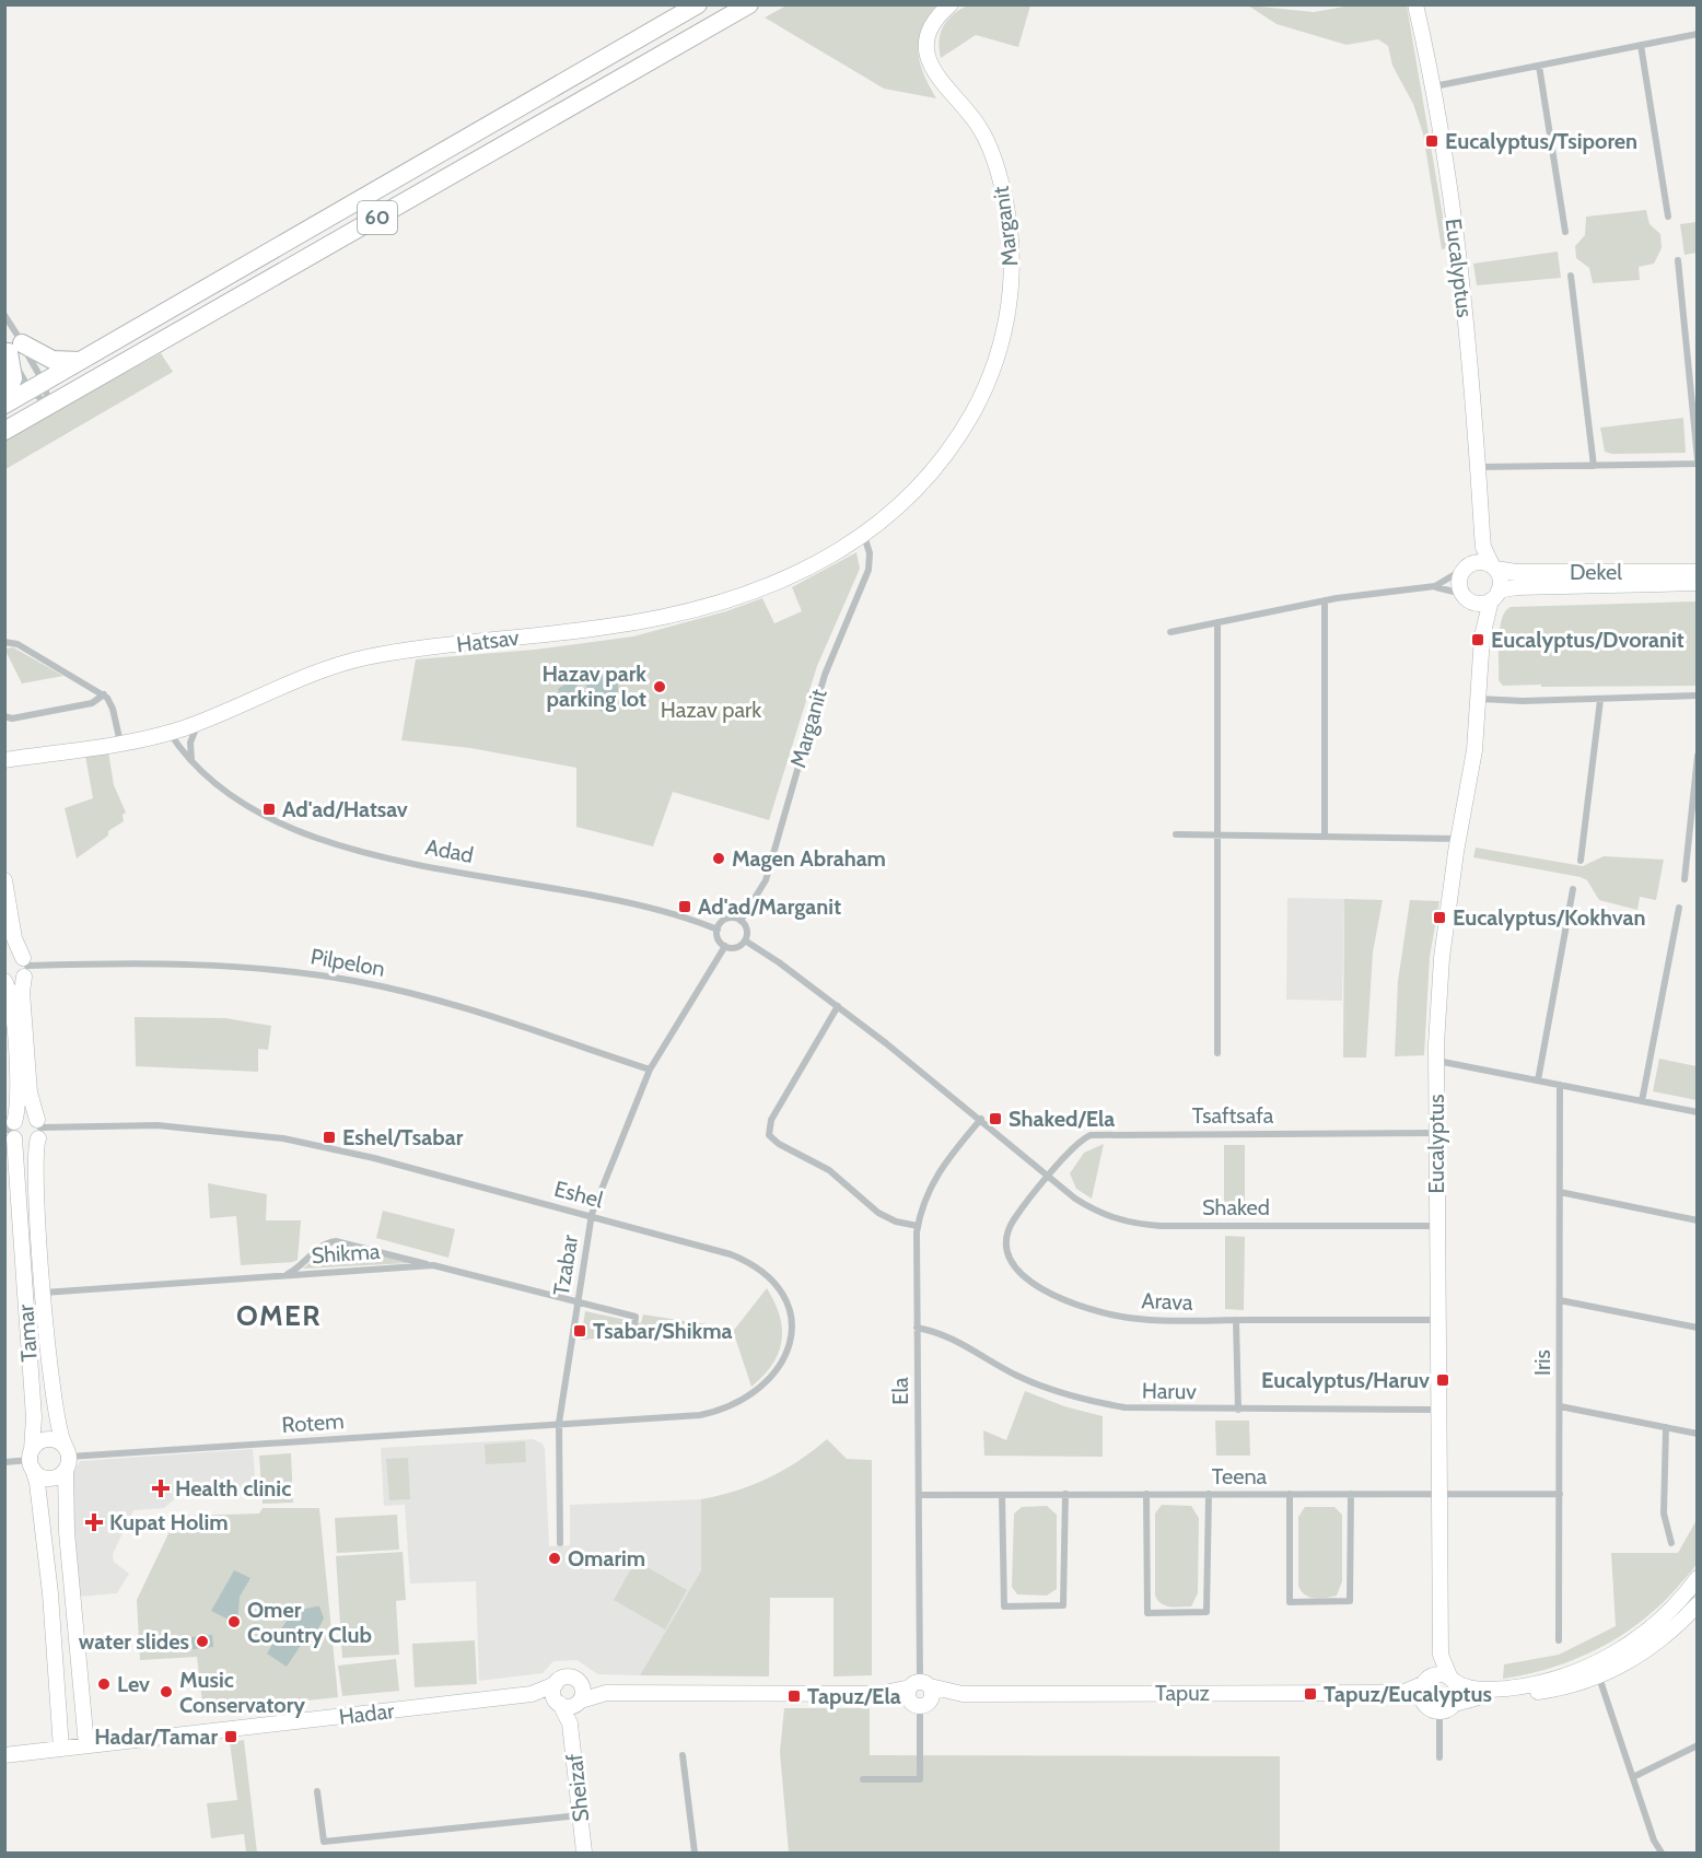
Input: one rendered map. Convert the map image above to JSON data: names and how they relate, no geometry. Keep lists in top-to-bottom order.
{
  "streets": {
    "highway": ["60"],
    "street": [
      "Marganit",
      "Eucalyptus",
      "Dekel",
      "Hatsav",
      "Adad",
      "Pilpelon",
      "Tsaftsafa",
      "Eshel",
      "Shaked",
      "Shikma",
      "Tzabar",
      "Arava",
      "Tamar",
      "Iris",
      "Ela",
      "Haruv",
      "Rotem",
      "Teena",
      "Tapuz",
      "Hadar",
      "Sheizaf"
    ]
  },
  "crossings": [
    ["Marganit", "Hatsav"],
    ["Marganit", "Adad"],
    ["Marganit", "Tzabar"],
    ["Eucalyptus", "Dekel"],
    ["Eucalyptus", "Tsaftsafa"],
    ["Eucalyptus", "Shaked"],
    ["Eucalyptus", "Arava"],
    ["Eucalyptus", "Haruv"],
    ["Eucalyptus", "Teena"],
    ["Eucalyptus", "Tapuz"],
    ["Hatsav", "Adad"],
    ["Adad", "Tzabar"],
    ["Pilpelon", "Tzabar"],
    ["Pilpelon", "Tamar"],
    ["Tsaftsafa", "Shaked"],
    ["Tsaftsafa", "Arava"],
    ["Eshel", "Tzabar"],
    ["Eshel", "Tamar"],
    ["Eshel", "Rotem"],
    ["Shaked", "Arava"],
    ["Shikma", "Tzabar"],
    ["Shikma", "Tamar"],
    ["Tzabar", "Rotem"],
    ["Tamar", "Rotem"],
    ["Tamar", "Hadar"],
    ["Iris", "Teena"],
    ["Ela", "Haruv"],
    ["Ela", "Teena"],
    ["Ela", "Tapuz"],
    ["Tapuz", "Hadar"],
    ["Tapuz", "Sheizaf"],
    ["Hadar", "Sheizaf"]
  ],
  "districts": ["OMER"],
  "parks": ["Hazav park"],
  "places": {
    "transit": [
      "Eucalyptus/Tsiporen",
      "Eucalyptus/Dvoranit",
      "Ad'ad/Hatsav",
      "Ad'ad/Marganit",
      "Eucalyptus/Kokhvan",
      "Shaked/Ela",
      "Eshel/Tsabar",
      "Tsabar/Shikma",
      "Eucalyptus/Haruv",
      "Tapuz/Eucalyptus",
      "Tapuz/Ela",
      "Hadar/Tamar"
    ],
    "other": [
      "Hazav park parking lot",
      "Magen Abraham",
      "Omarim",
      "Omer Country Club",
      "water slides",
      "Lev",
      "Music Conservatory"
    ],
    "health": ["Health clinic", "Kupat Holim"]
  }
}
